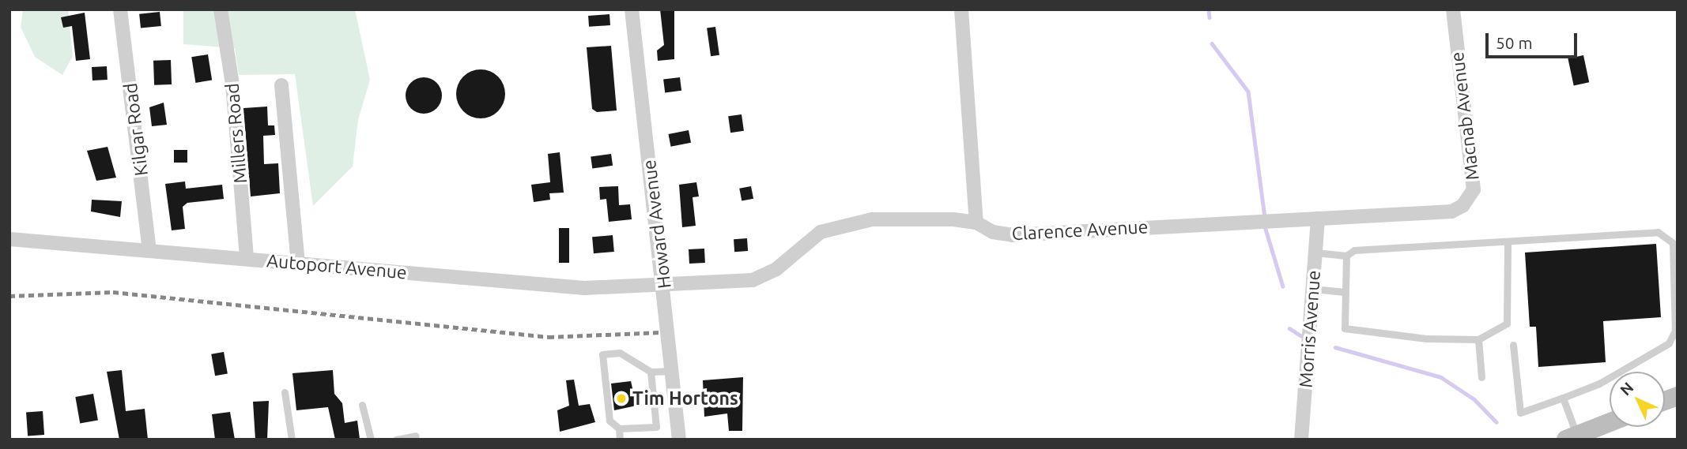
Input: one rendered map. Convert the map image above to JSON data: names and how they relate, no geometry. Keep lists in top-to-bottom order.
{
  "streets": {
    "street": [
      "Macnab Avenue",
      "Kilgar Road",
      "Millers Road",
      "Howard Avenue",
      "Clarence Avenue",
      "Autoport Avenue",
      "Morris Avenue"
    ]
  },
  "crossings": [
    ["Macnab Avenue", "Clarence Avenue"],
    ["Kilgar Road", "Autoport Avenue"],
    ["Millers Road", "Autoport Avenue"],
    ["Howard Avenue", "Clarence Avenue"],
    ["Howard Avenue", "Autoport Avenue"],
    ["Clarence Avenue", "Autoport Avenue"],
    ["Clarence Avenue", "Morris Avenue"]
  ],
  "places": ["Tim Hortons"],
  "scale_bar": "50 m",
  "north": "top left"
}
